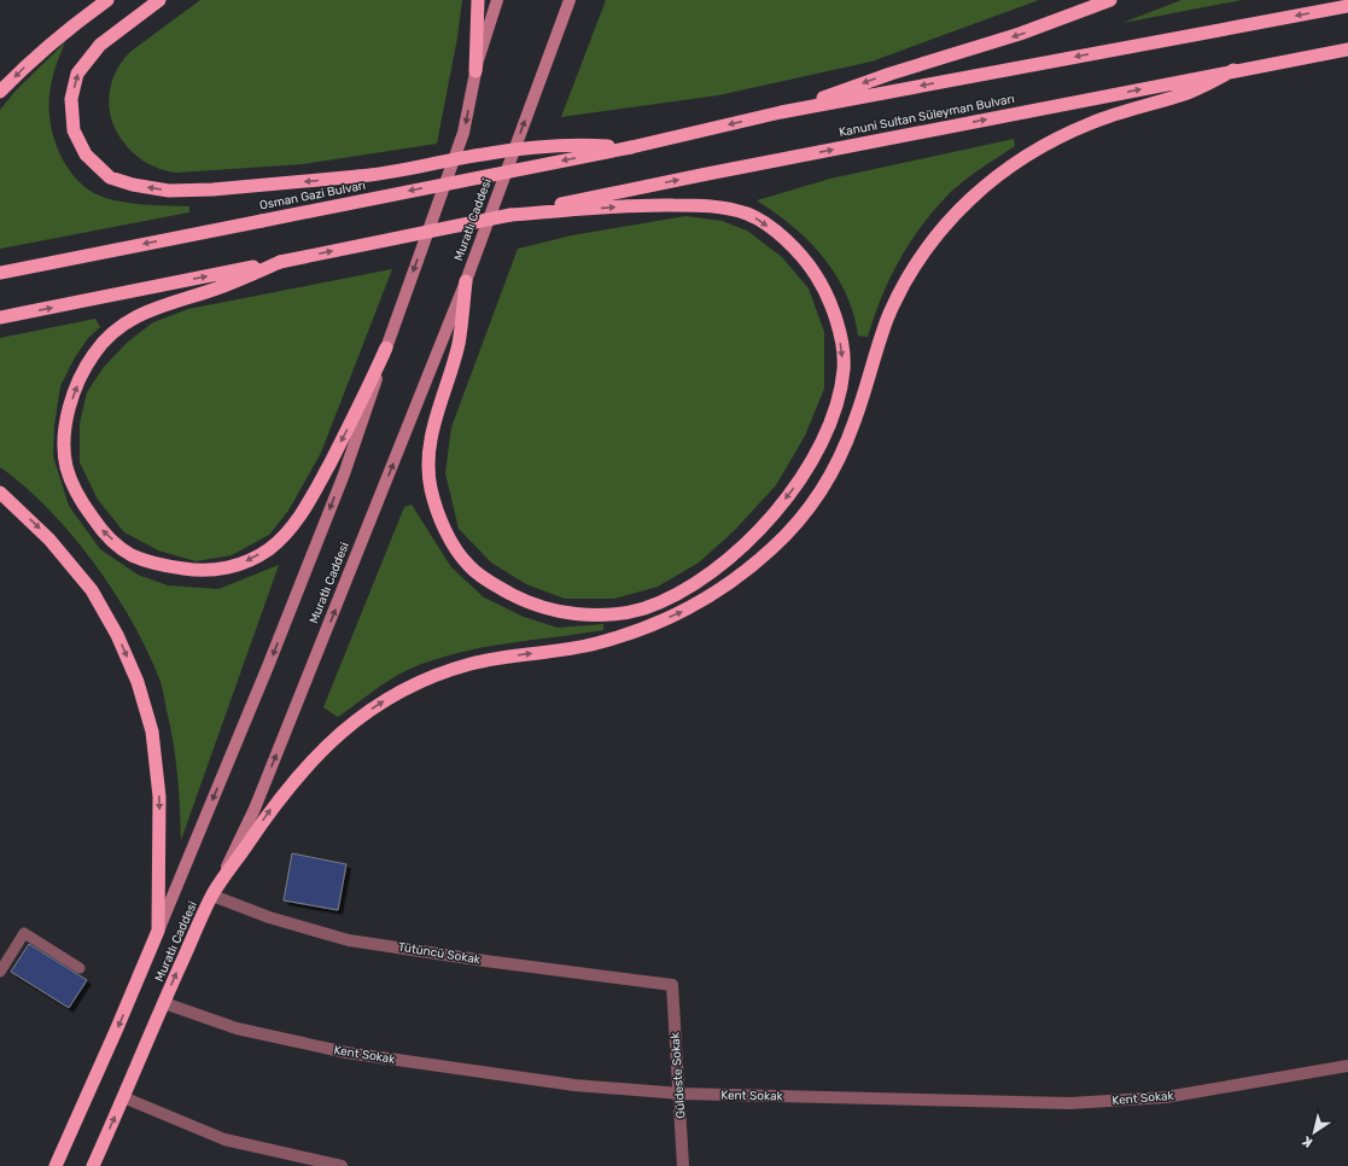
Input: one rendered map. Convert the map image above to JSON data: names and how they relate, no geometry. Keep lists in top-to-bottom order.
{
  "streets": {
    "highway": ["Kanuni Sultan Süleyman Bulvarı", "Osman Gazi Bulvarı", "Muratlı Caddesi"],
    "street": ["Tütüncü Sokak", "Kent Sokak", "Güldeste Sokak"]
  },
  "crossings": [
    ["Muratlı Caddesi", "Tütüncü Sokak"],
    ["Muratlı Caddesi", "Kent Sokak"],
    ["Tütüncü Sokak", "Güldeste Sokak"],
    ["Kent Sokak", "Güldeste Sokak"]
  ],
  "north": "bottom left"
}
